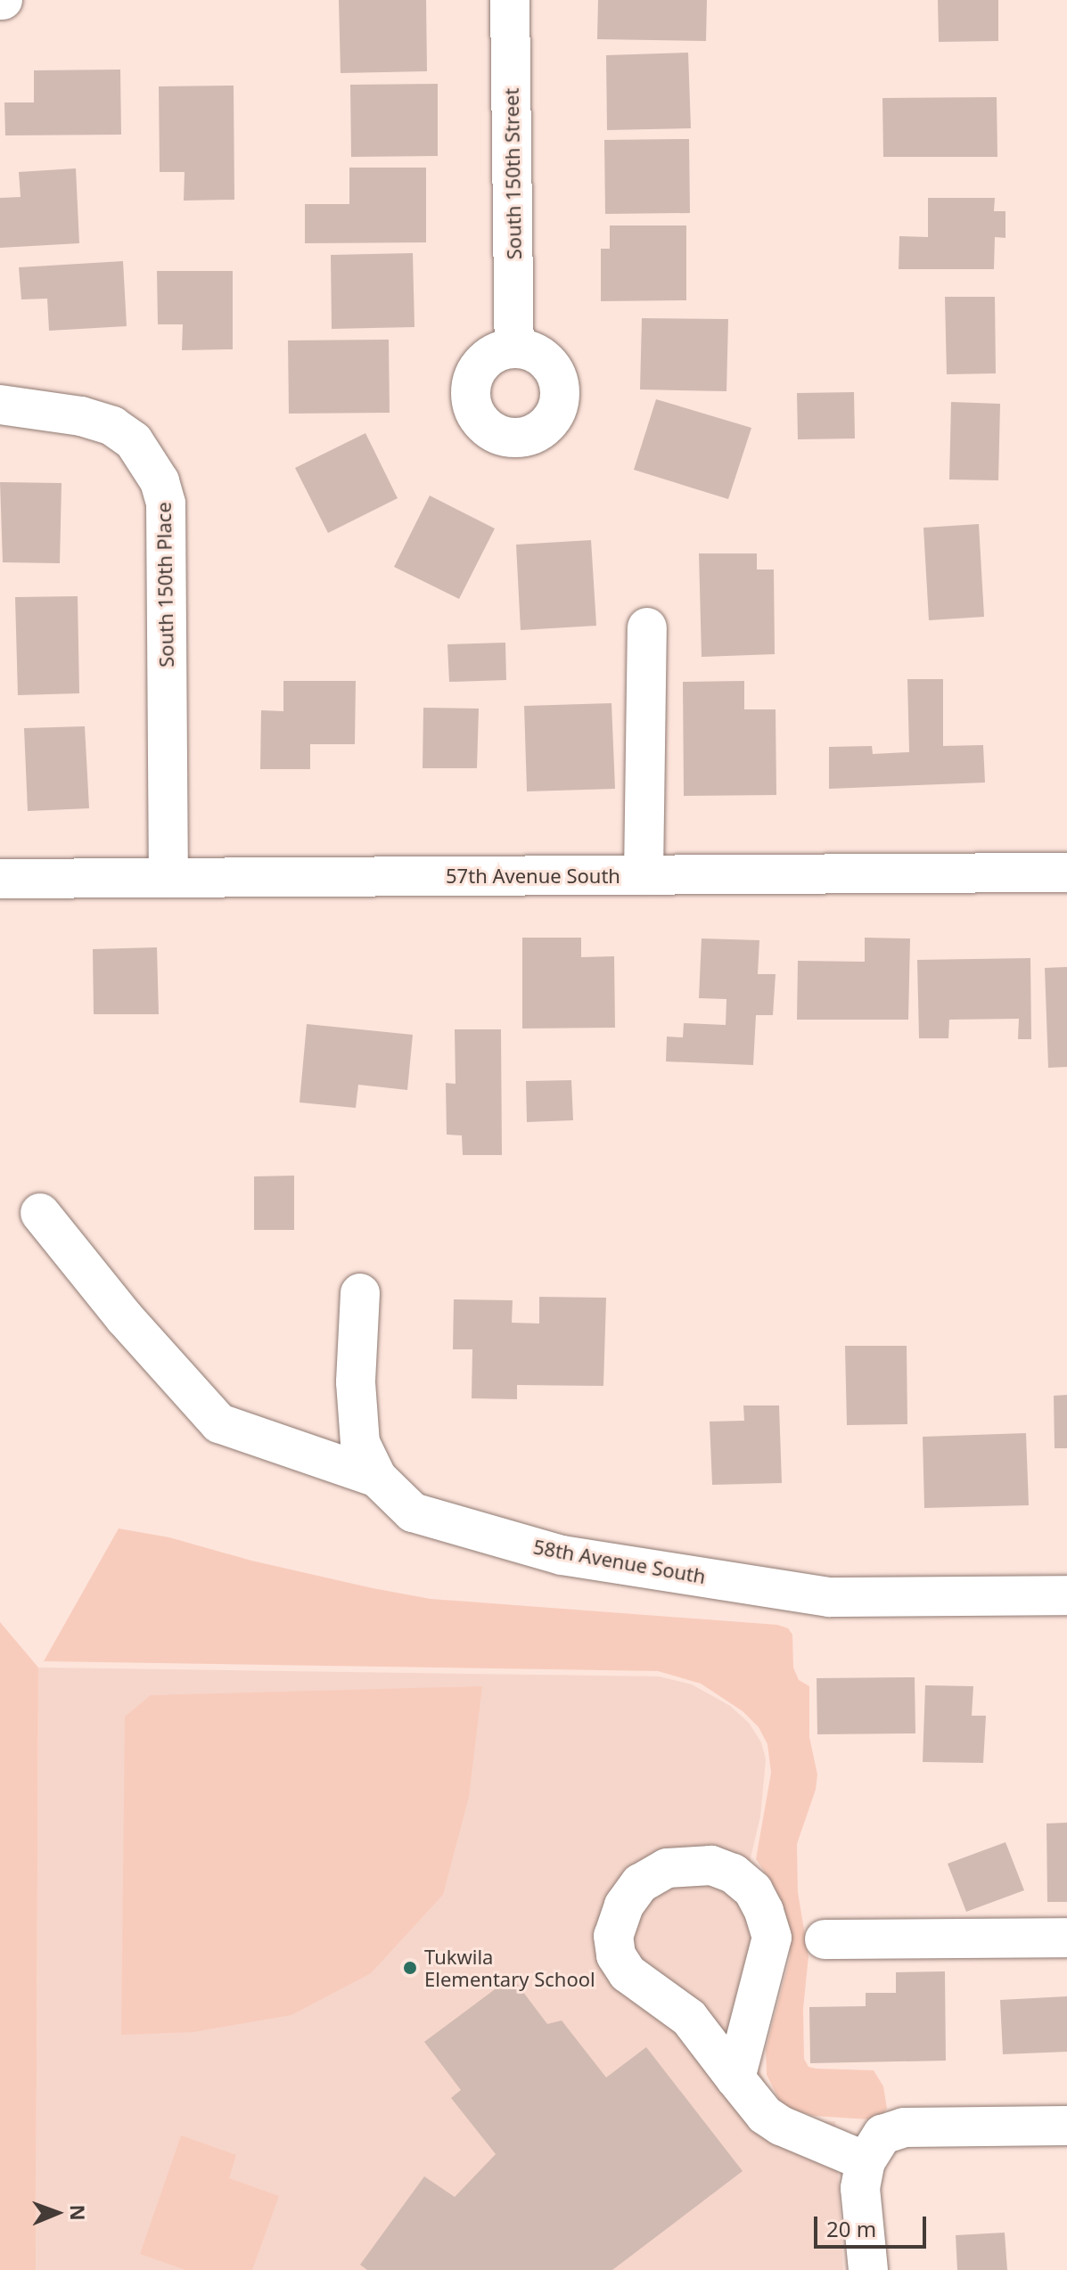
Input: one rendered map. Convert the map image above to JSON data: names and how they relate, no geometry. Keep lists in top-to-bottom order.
{
  "streets": {
    "street": [
      "South 150th Street",
      "South 150th Place",
      "57th Avenue South",
      "58th Avenue South"
    ]
  },
  "crossings": [
    ["South 150th Place", "57th Avenue South"]
  ],
  "places": ["Tukwila Elementary School"],
  "scale_bar": "20 m",
  "north": "right"
}
